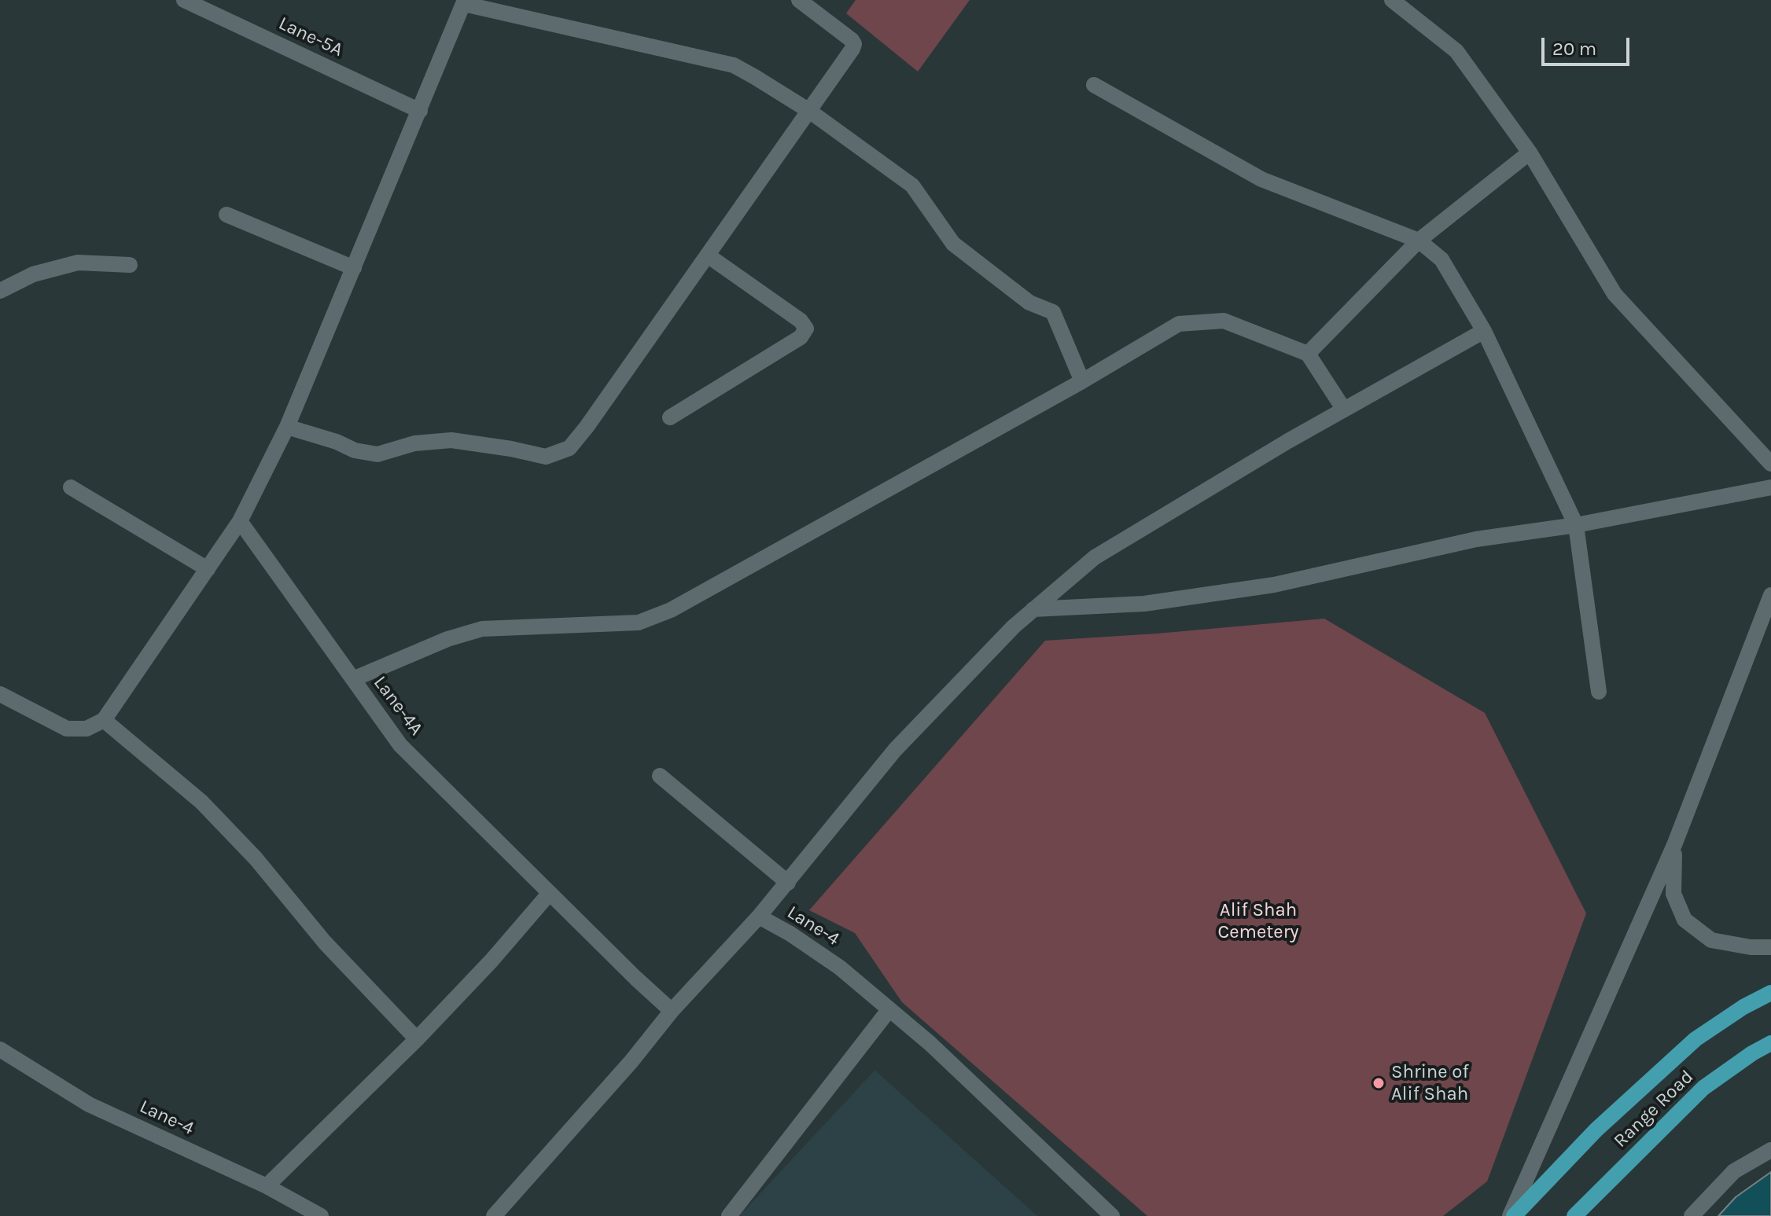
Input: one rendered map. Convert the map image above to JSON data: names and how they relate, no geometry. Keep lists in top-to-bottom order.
{
  "streets": {
    "main road": ["Range Road"],
    "street": ["Lane-5A", "Lane-4A", "Lane-4"]
  },
  "crossings": [
    ["Lane-4A", "Lane-4"]
  ],
  "parks": ["Alif Shah Cemetery"],
  "places": ["Shrine of Alif Shah"],
  "scale_bar": "20 m"
}
